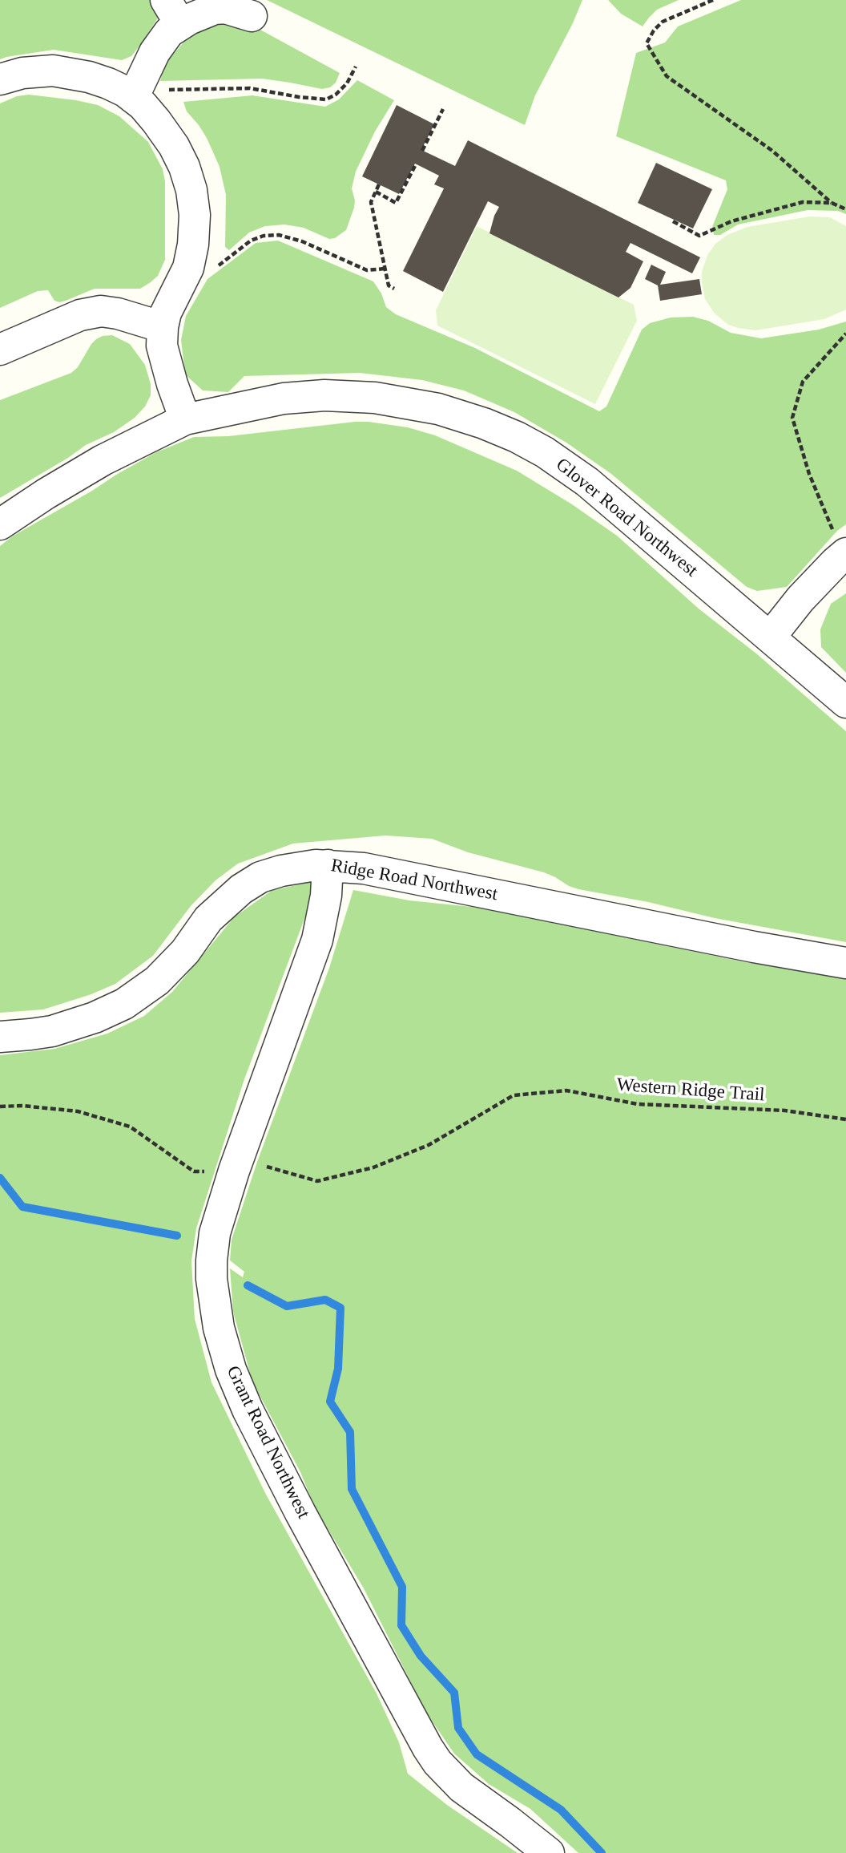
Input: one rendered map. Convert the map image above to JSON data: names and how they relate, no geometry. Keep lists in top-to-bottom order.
{
  "streets": {
    "street": ["Glover Road Northwest", "Ridge Road Northwest", "Grant Road Northwest"],
    "path": ["Western Ridge Trail"]
  },
  "crossings": [
    ["Ridge Road Northwest", "Grant Road Northwest"],
    ["Western Ridge Trail", "Grant Road Northwest"]
  ]
}
